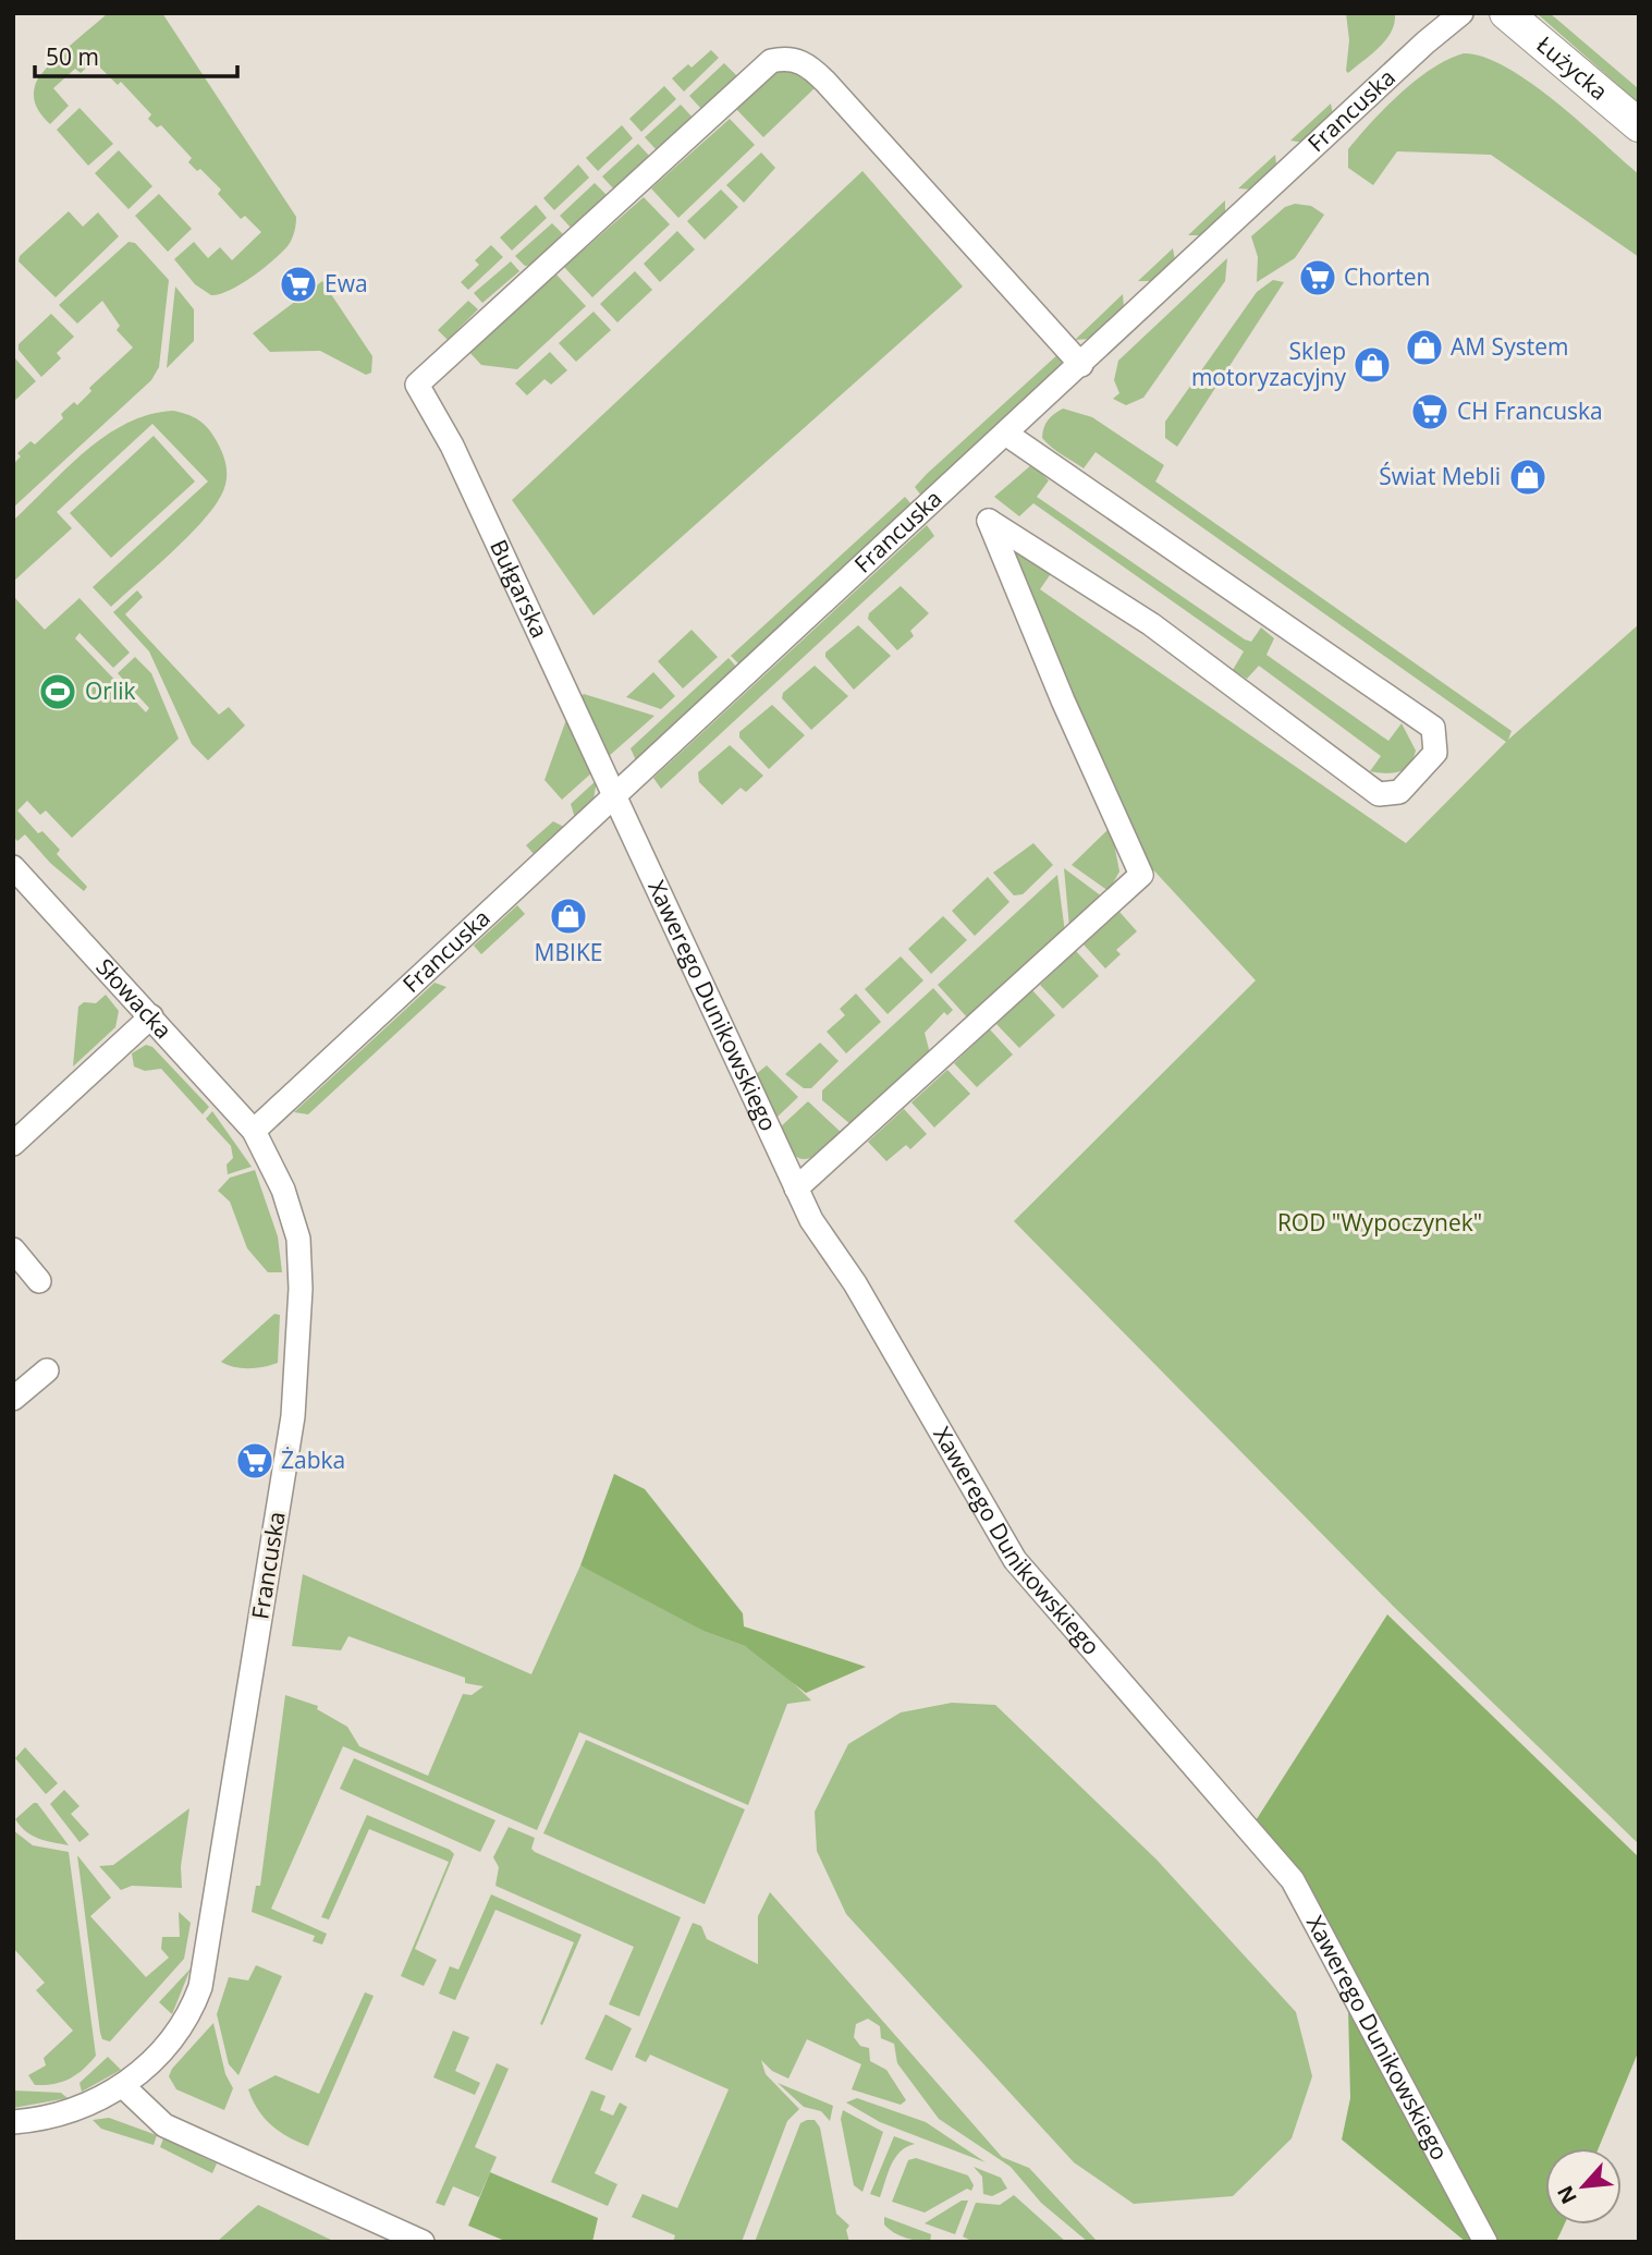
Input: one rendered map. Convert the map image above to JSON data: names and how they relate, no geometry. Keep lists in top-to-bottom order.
{
  "streets": {
    "main road": ["Łużycka"],
    "street": [
      "Francuska",
      "Bułgarska",
      "Słowacka",
      "Xawerego Dunikowskiego"
    ]
  },
  "crossings": [
    ["Francuska", "Bułgarska"],
    ["Francuska", "Słowacka"],
    ["Francuska", "Xawerego Dunikowskiego"],
    ["Bułgarska", "Xawerego Dunikowskiego"]
  ],
  "parks": ["ROD \"Wypoczynek\""],
  "places": {
    "supermarket": [
      "Chorten",
      "Ewa",
      "CH Francuska",
      "Żabka"
    ],
    "shop": [
      "AM System",
      "Sklep motoryzacyjny",
      "Świat Mebli",
      "MBIKE"
    ],
    "sports": ["Orlik"]
  },
  "scale_bar": "50 m",
  "north": "bottom left"
}
